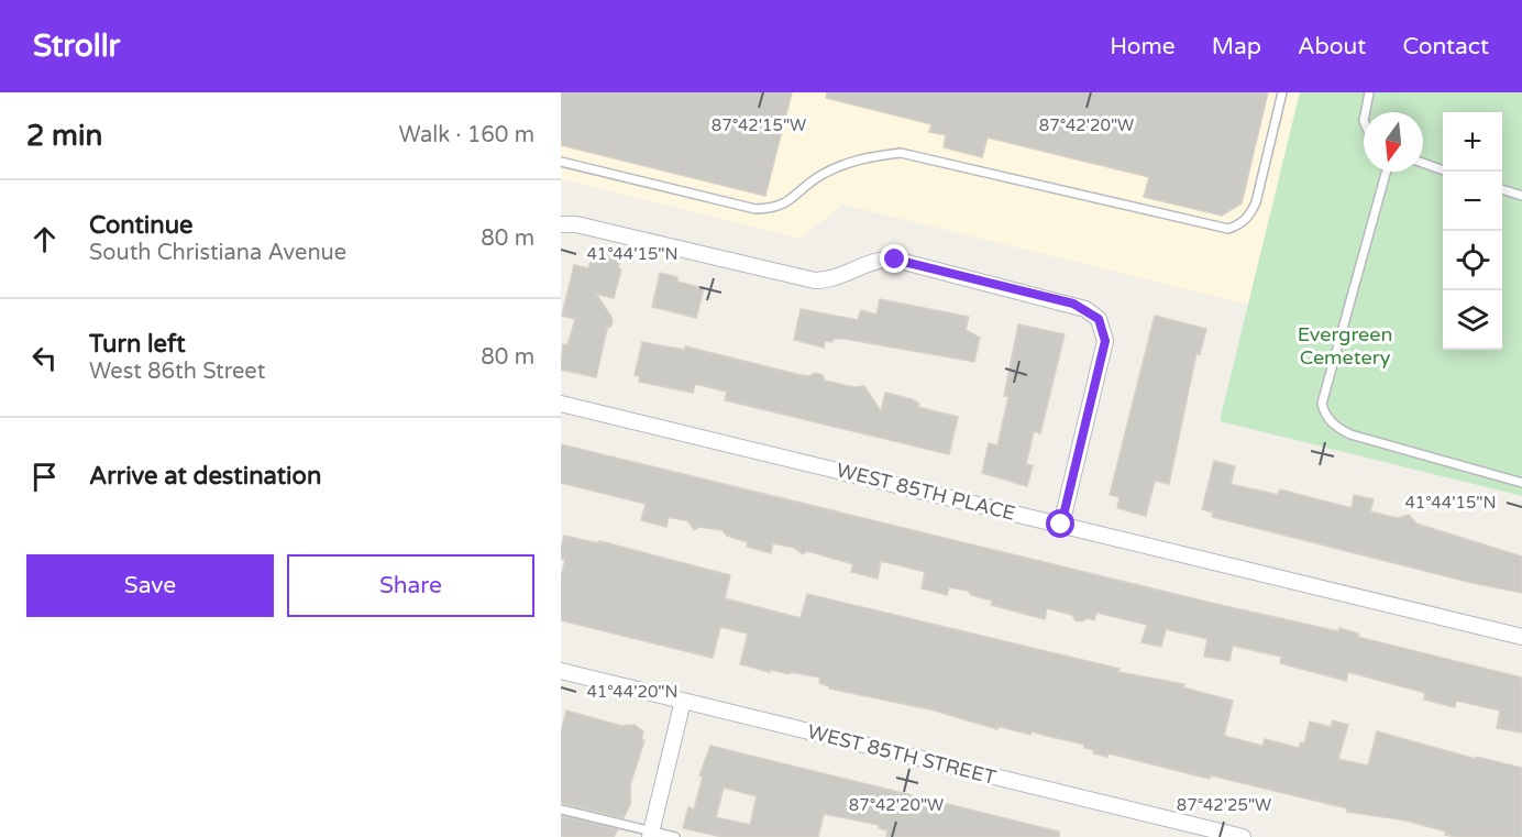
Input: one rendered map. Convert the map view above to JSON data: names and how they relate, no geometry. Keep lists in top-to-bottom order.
{
  "streets": {
    "street": ["WEST 85TH PLACE", "WEST 85TH STREET"]
  },
  "parks": ["Evergreen Cemetery"],
  "north": "bottom",
  "page": {
    "header": "Strollr",
    "nav": [
      "Home",
      "Map",
      "About",
      "Contact"
    ],
    "heading": ["2 min", "Walk · 160 m"],
    "map_buttons": ["+", "−"],
    "list": [
      ["Continue", "South Christiana Avenue", "80 m"],
      ["Turn left", "West 86th Street", "80 m"],
      "Arrive at destination"
    ],
    "buttons": ["Save", "Share"]
  },
  "coordinates": [
    "87°42'15\"W",
    "87°42'20\"W",
    "41°44'15\"N",
    "41°44'20\"N",
    "87°42'25\"W"
  ]
}
